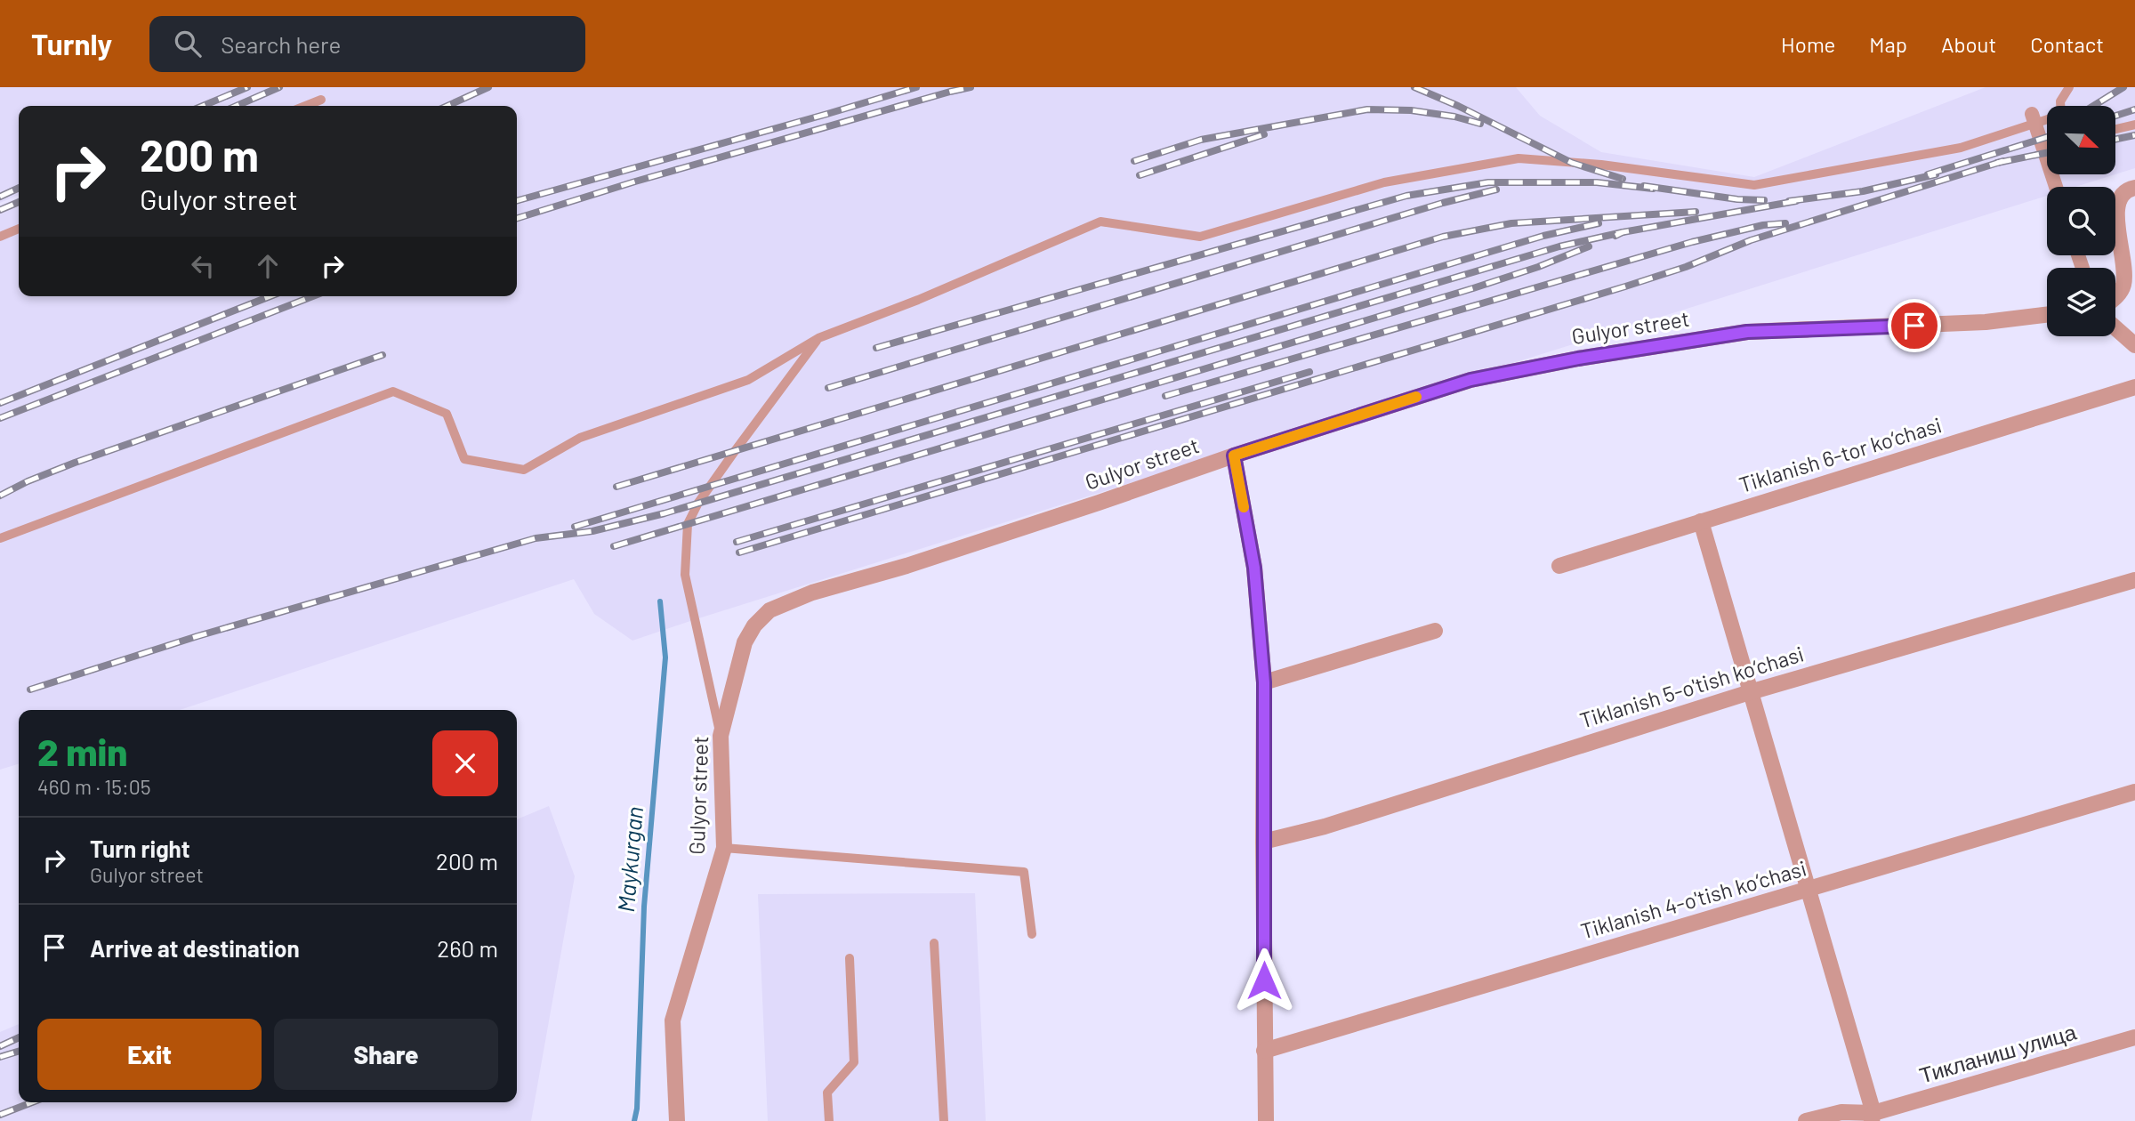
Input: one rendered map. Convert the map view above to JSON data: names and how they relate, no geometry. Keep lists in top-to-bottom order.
{
  "streets": {
    "street": [
      "Gulyor street",
      "Tiklanish 6-tor ko‘chasi",
      "Tiklanish 5-o'tish ko‘chasi",
      "Tiklanish 4-o'tish ko‘chasi",
      "Тикланиш улица"
    ]
  },
  "water": ["Maykurgan"],
  "north": "bottom right",
  "page": {
    "header": "Turnly",
    "search": "Search here",
    "nav": [
      "Home",
      "Map",
      "About",
      "Contact"
    ],
    "turn": ["200 m", "Gulyor street"],
    "heading": ["2 min", "460 m · 15:05"],
    "list": [
      {
        "name": "Turn right",
        "note": "Gulyor street",
        "value": "200 m"
      },
      {
        "name": "Arrive at destination",
        "value": "260 m"
      }
    ],
    "buttons": ["Exit", "Share"]
  }
}
